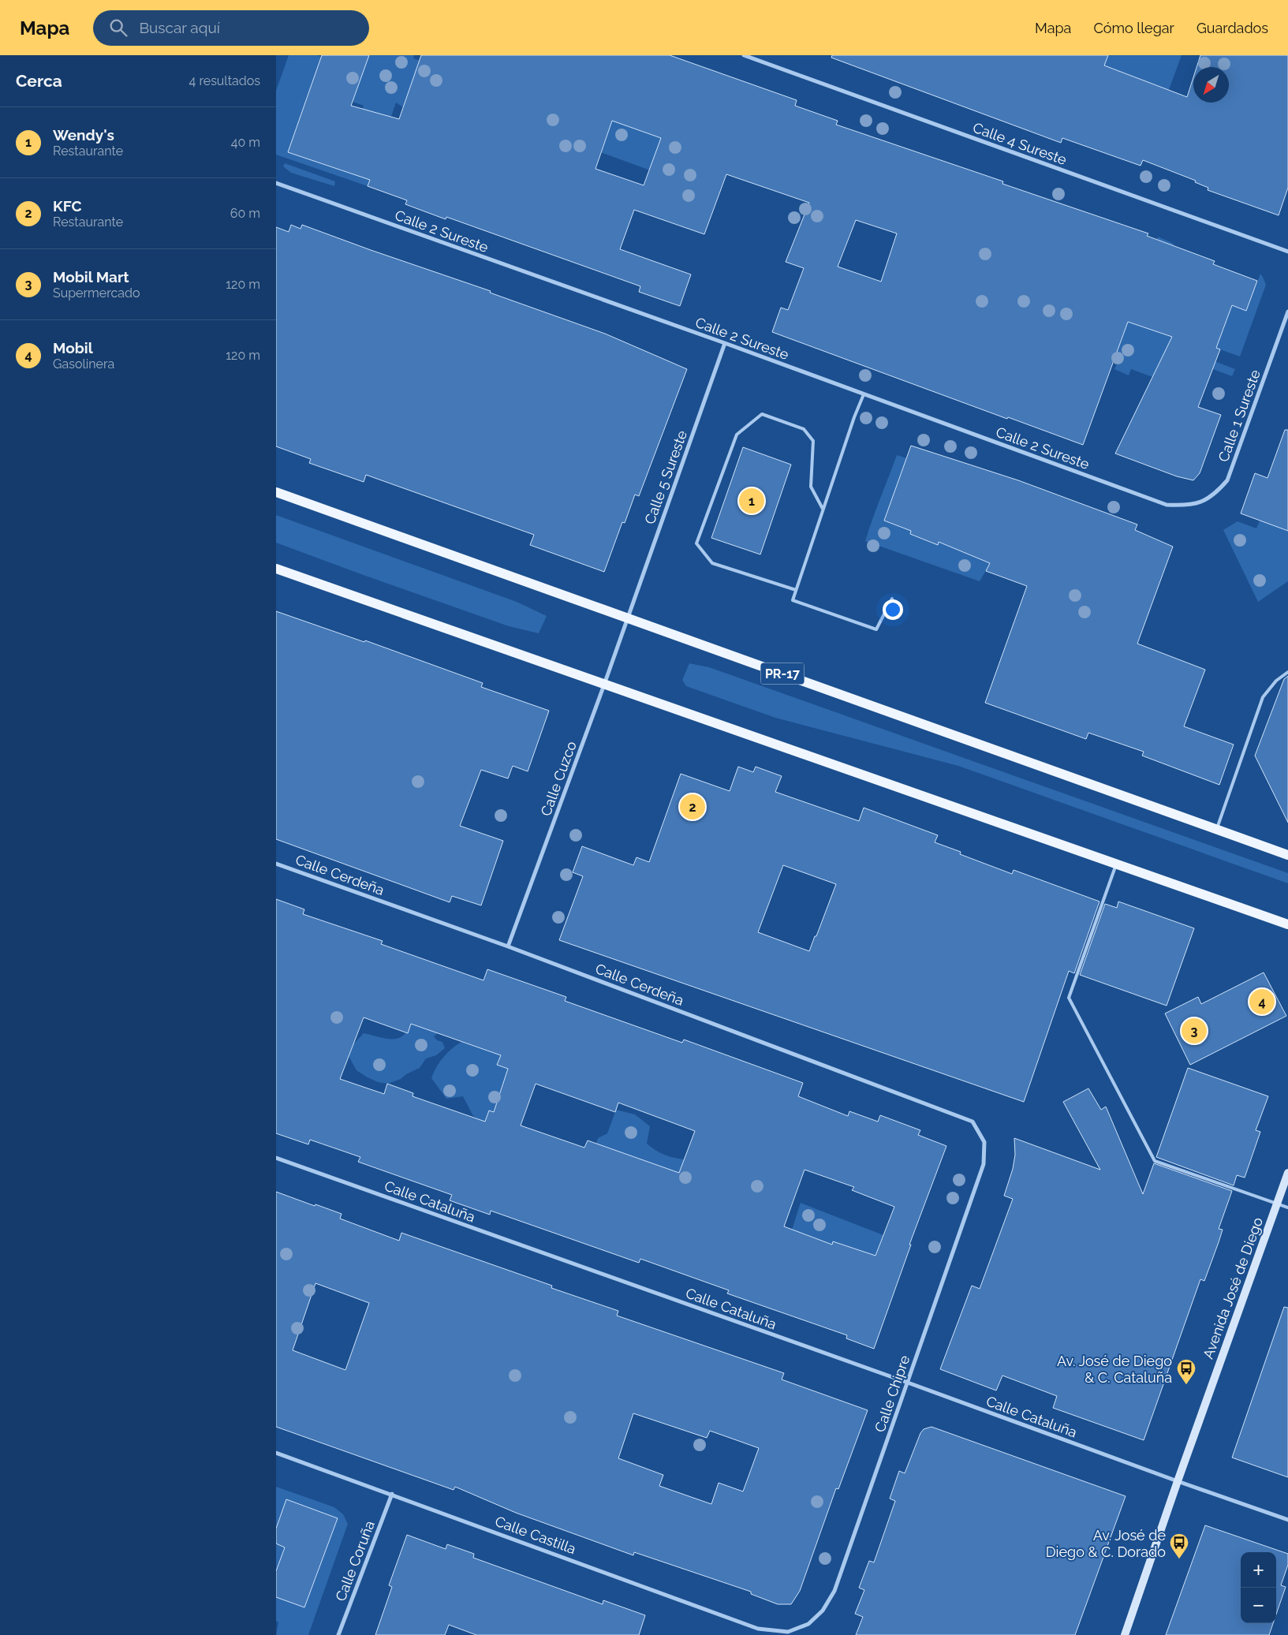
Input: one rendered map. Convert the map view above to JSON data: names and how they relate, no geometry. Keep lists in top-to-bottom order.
{
  "streets": {
    "main road": ["PR-17", "Avenida José de Diego"],
    "street": [
      "Calle 4 Sureste",
      "Calle 2 Sureste",
      "Calle 1 Sureste",
      "Calle 5 Sureste",
      "Calle Cuzco",
      "Calle Cerdeña",
      "Calle Cataluña",
      "Calle Chipre",
      "Calle Castilla",
      "Calle Coruña"
    ]
  },
  "crossings": [
    ["Calle 2 Sureste", "Calle 1 Sureste"],
    ["Calle 2 Sureste", "Calle 5 Sureste"],
    ["Calle 5 Sureste", "PR-17"],
    ["Calle 5 Sureste", "Calle Cuzco"],
    ["PR-17", "Calle Cuzco"],
    ["Calle Cuzco", "Calle Cerdeña"],
    ["Calle Cerdeña", "Calle Chipre"],
    ["Calle Cataluña", "Avenida José de Diego"],
    ["Calle Cataluña", "Calle Chipre"],
    ["Calle Chipre", "Calle Castilla"],
    ["Calle Castilla", "Calle Coruña"]
  ],
  "places": {
    "bus stop": ["Av. José de Diego & C. Cataluña", "Av. José de Diego & C. Dorado"]
  },
  "north": "bottom left",
  "page": {
    "header": "Mapa",
    "search": "Buscar aquí",
    "nav": ["Mapa", "Cómo llegar", "Guardados"],
    "heading": ["Cerca", "4 resultados"],
    "list": [
      {
        "mark": "1",
        "name": "Wendy's",
        "note": "Restaurante",
        "value": "40 m"
      },
      {
        "mark": "2",
        "name": "KFC",
        "note": "Restaurante",
        "value": "60 m"
      },
      {
        "mark": "3",
        "name": "Mobil Mart",
        "note": "Supermercado",
        "value": "120 m"
      },
      {
        "mark": "4",
        "name": "Mobil",
        "note": "Gasolinera",
        "value": "120 m"
      }
    ],
    "pins": [
      "1",
      "2",
      "4",
      "3"
    ],
    "map_buttons": ["+", "−"]
  }
}
